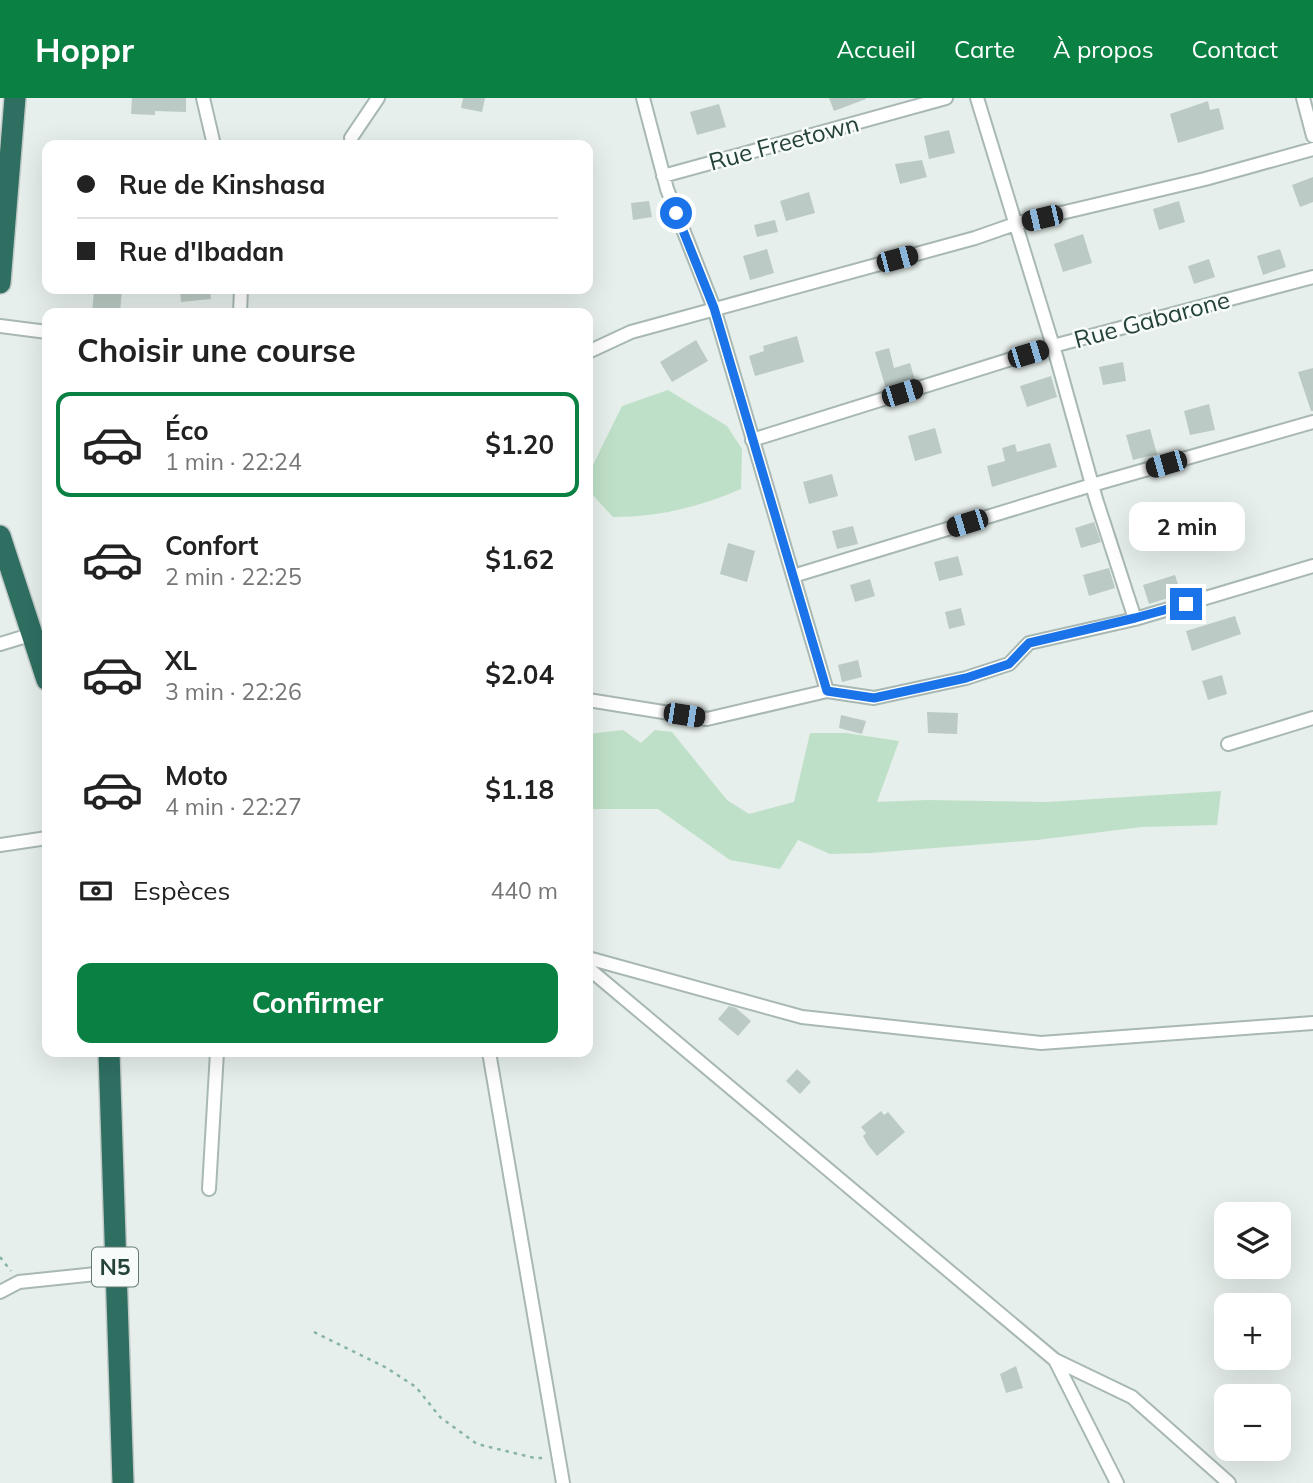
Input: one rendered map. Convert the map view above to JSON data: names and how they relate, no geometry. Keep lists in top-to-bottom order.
{
  "streets": {
    "highway": ["N5"],
    "street": ["Rue Freetown", "Rue Gabarone"]
  },
  "page": {
    "header": "Hoppr",
    "nav": [
      "Accueil",
      "Carte",
      "À propos",
      "Contact"
    ],
    "banner": ["Rue de Kinshasa", "Rue d'Ibadan"],
    "heading": "Choisir une course",
    "list": [
      {
        "name": "Éco",
        "note": "1 min · 22:24",
        "value": "$1.20"
      },
      {
        "name": "Confort",
        "note": "2 min · 22:25",
        "value": "$1.62"
      },
      {
        "name": "XL",
        "note": "3 min · 22:26",
        "value": "$2.04"
      },
      {
        "name": "Moto",
        "note": "4 min · 22:27",
        "value": "$1.18"
      }
    ],
    "bubble": "2 min",
    "pay": ["Espèces", "440 m"],
    "buttons": "Confirmer",
    "map_buttons": ["+", "−"]
  }
}
